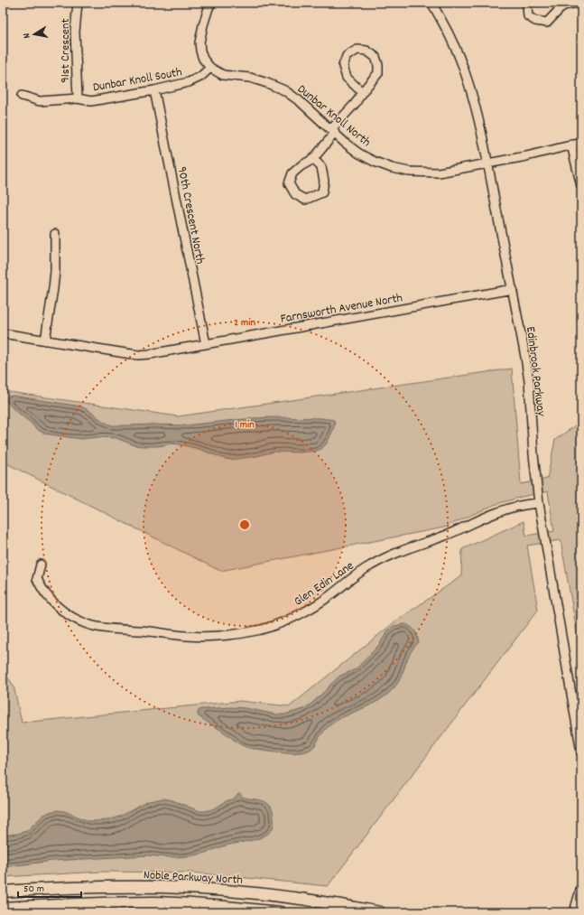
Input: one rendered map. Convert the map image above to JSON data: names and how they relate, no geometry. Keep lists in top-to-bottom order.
{
  "streets": {
    "main road": ["Noble Parkway North"],
    "street": [
      "91st Crescent",
      "Dunbar Knoll South",
      "Dunbar Knoll North",
      "90th Crescent North",
      "Farnsworth Avenue North",
      "Edinbrook Parkway",
      "Glen Edin Lane"
    ]
  },
  "crossings": [
    ["91st Crescent", "Dunbar Knoll South"],
    ["Dunbar Knoll South", "Dunbar Knoll North"],
    ["Dunbar Knoll South", "90th Crescent North"],
    ["Dunbar Knoll North", "Edinbrook Parkway"],
    ["90th Crescent North", "Farnsworth Avenue North"],
    ["Farnsworth Avenue North", "Edinbrook Parkway"],
    ["Edinbrook Parkway", "Glen Edin Lane"]
  ],
  "scale_bar": "50 m",
  "north": "left",
  "rings": ["2 min", "1 min"]
}
